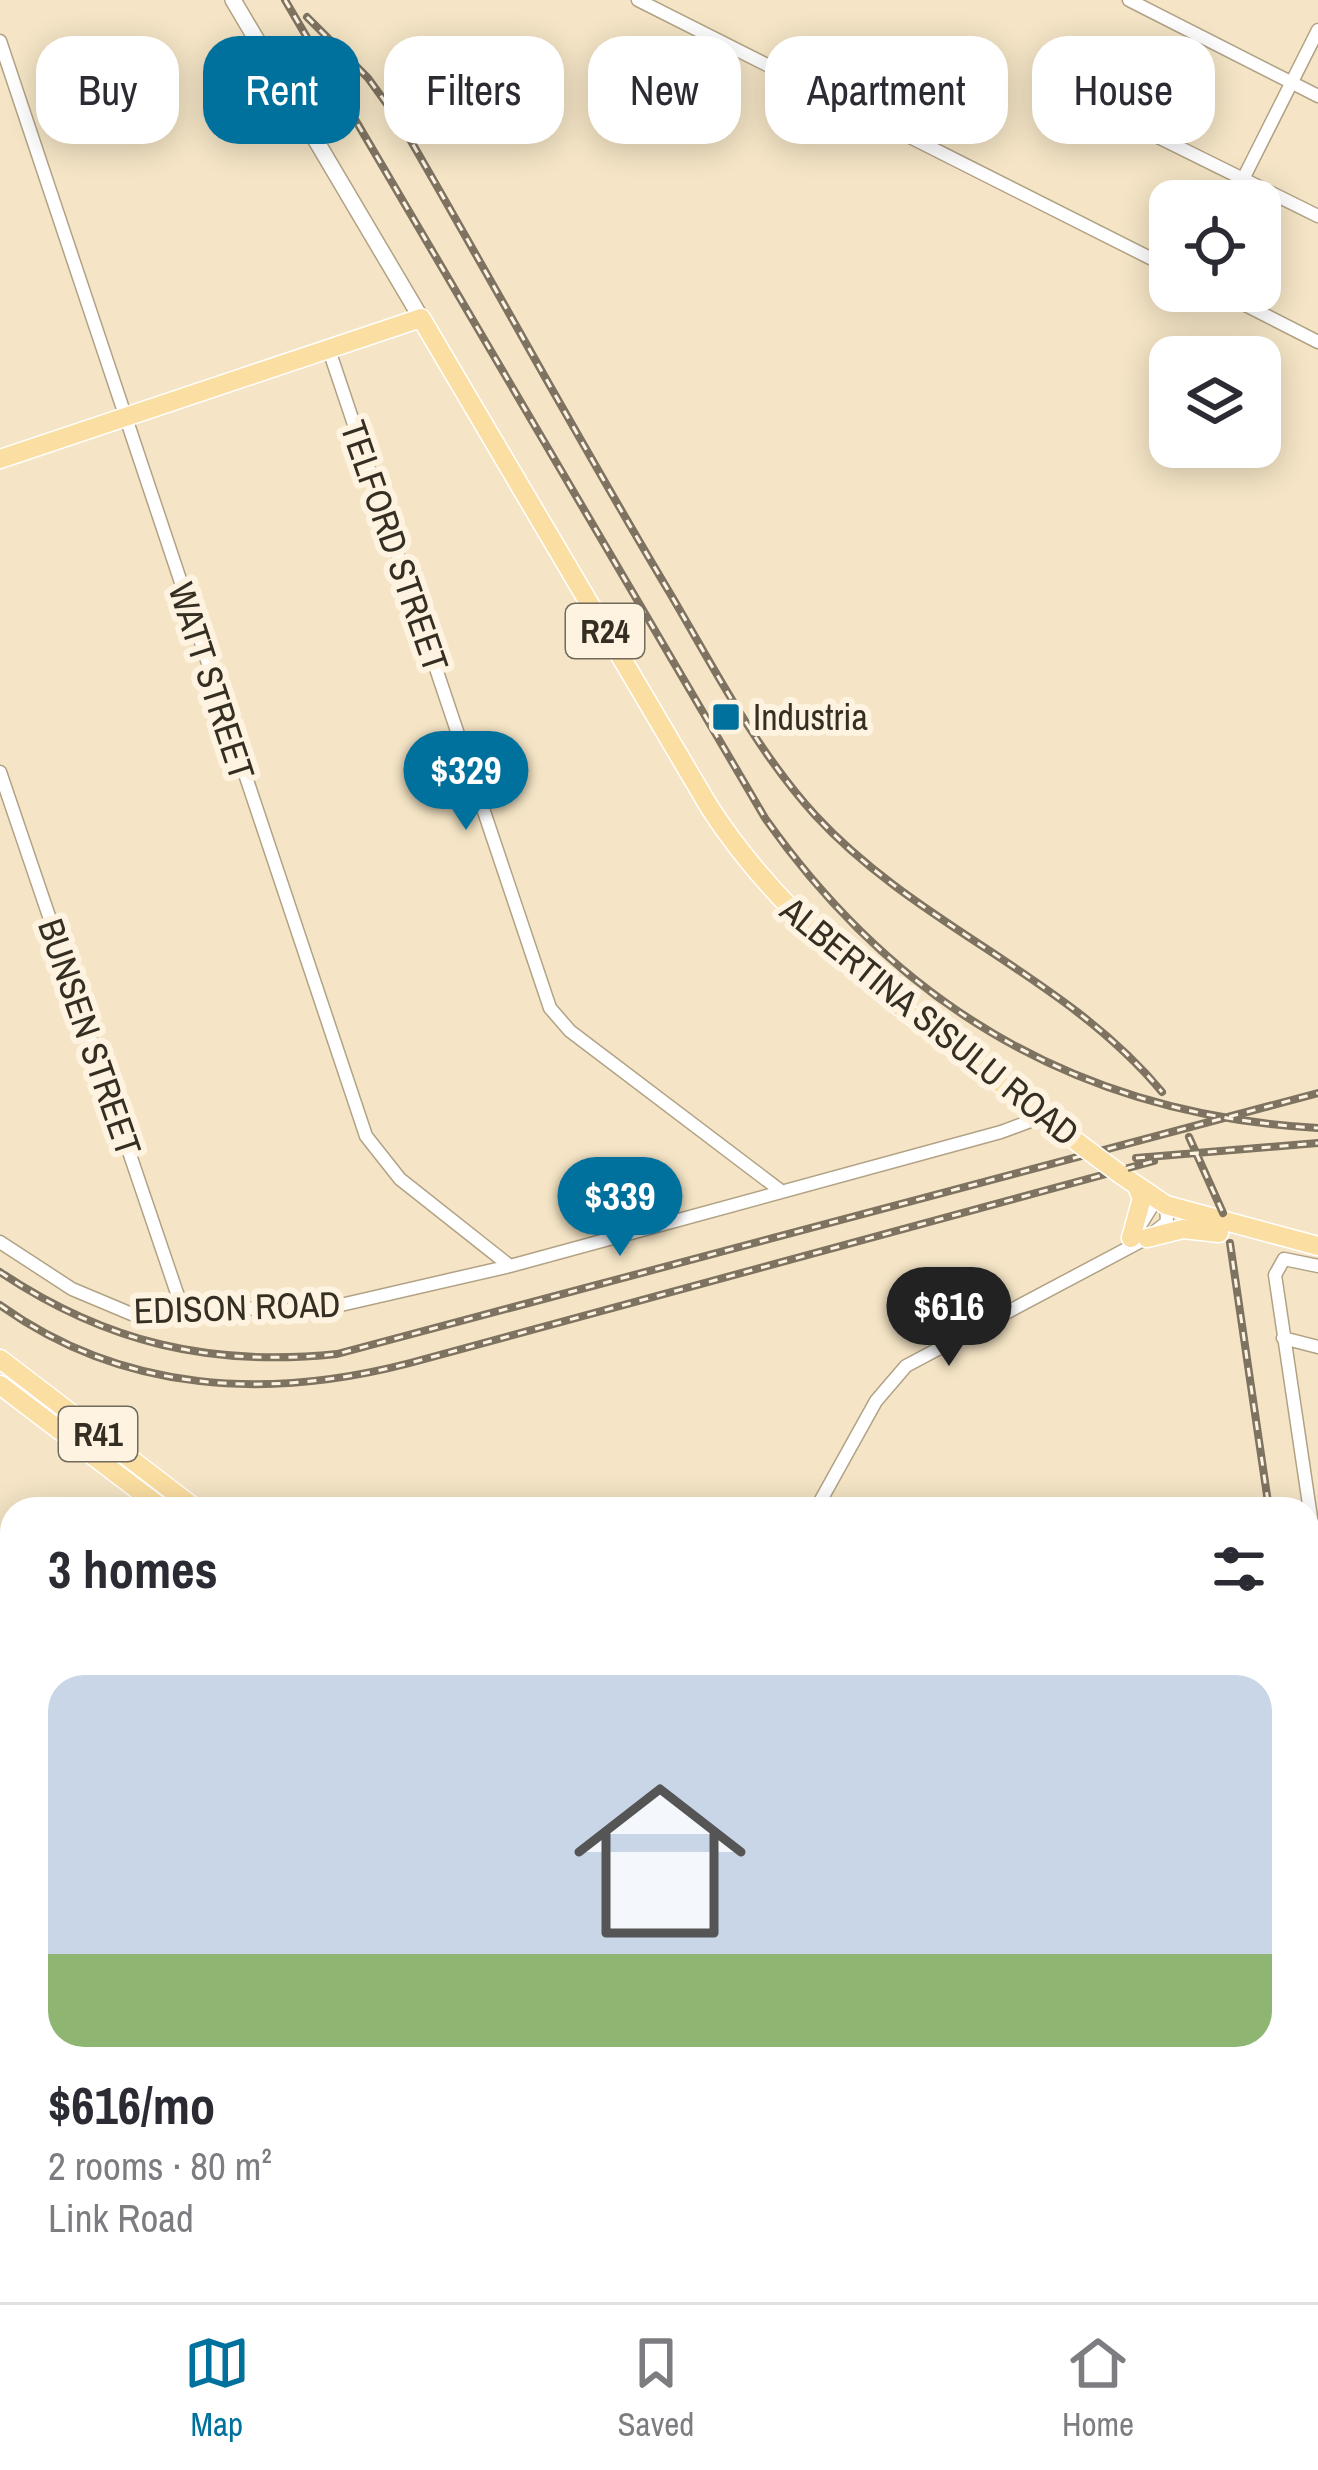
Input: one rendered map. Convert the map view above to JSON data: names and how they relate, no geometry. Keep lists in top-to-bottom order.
{
  "streets": {
    "main road": ["R24", "ALBERTINA SISULU ROAD", "R41"],
    "street": [
      "TELFORD STREET",
      "WATT STREET",
      "BUNSEN STREET",
      "EDISON ROAD"
    ]
  },
  "crossings": [
    ["TELFORD STREET", "EDISON ROAD"],
    ["WATT STREET", "EDISON ROAD"],
    ["ALBERTINA SISULU ROAD", "EDISON ROAD"],
    ["BUNSEN STREET", "EDISON ROAD"]
  ],
  "places": {
    "transit": ["Industria"]
  },
  "page": {
    "chip": [
      "Buy",
      "Rent",
      "Filters",
      "New",
      "Apartment",
      "House"
    ],
    "price": ["$329", "$339", "$616"],
    "heading": "3 homes",
    "list": [
      {
        "name": "$616/mo",
        "note": "2 rooms · 80 m² · Link Road"
      }
    ],
    "tabs": ["Map", "Saved", "Home"]
  }
}
